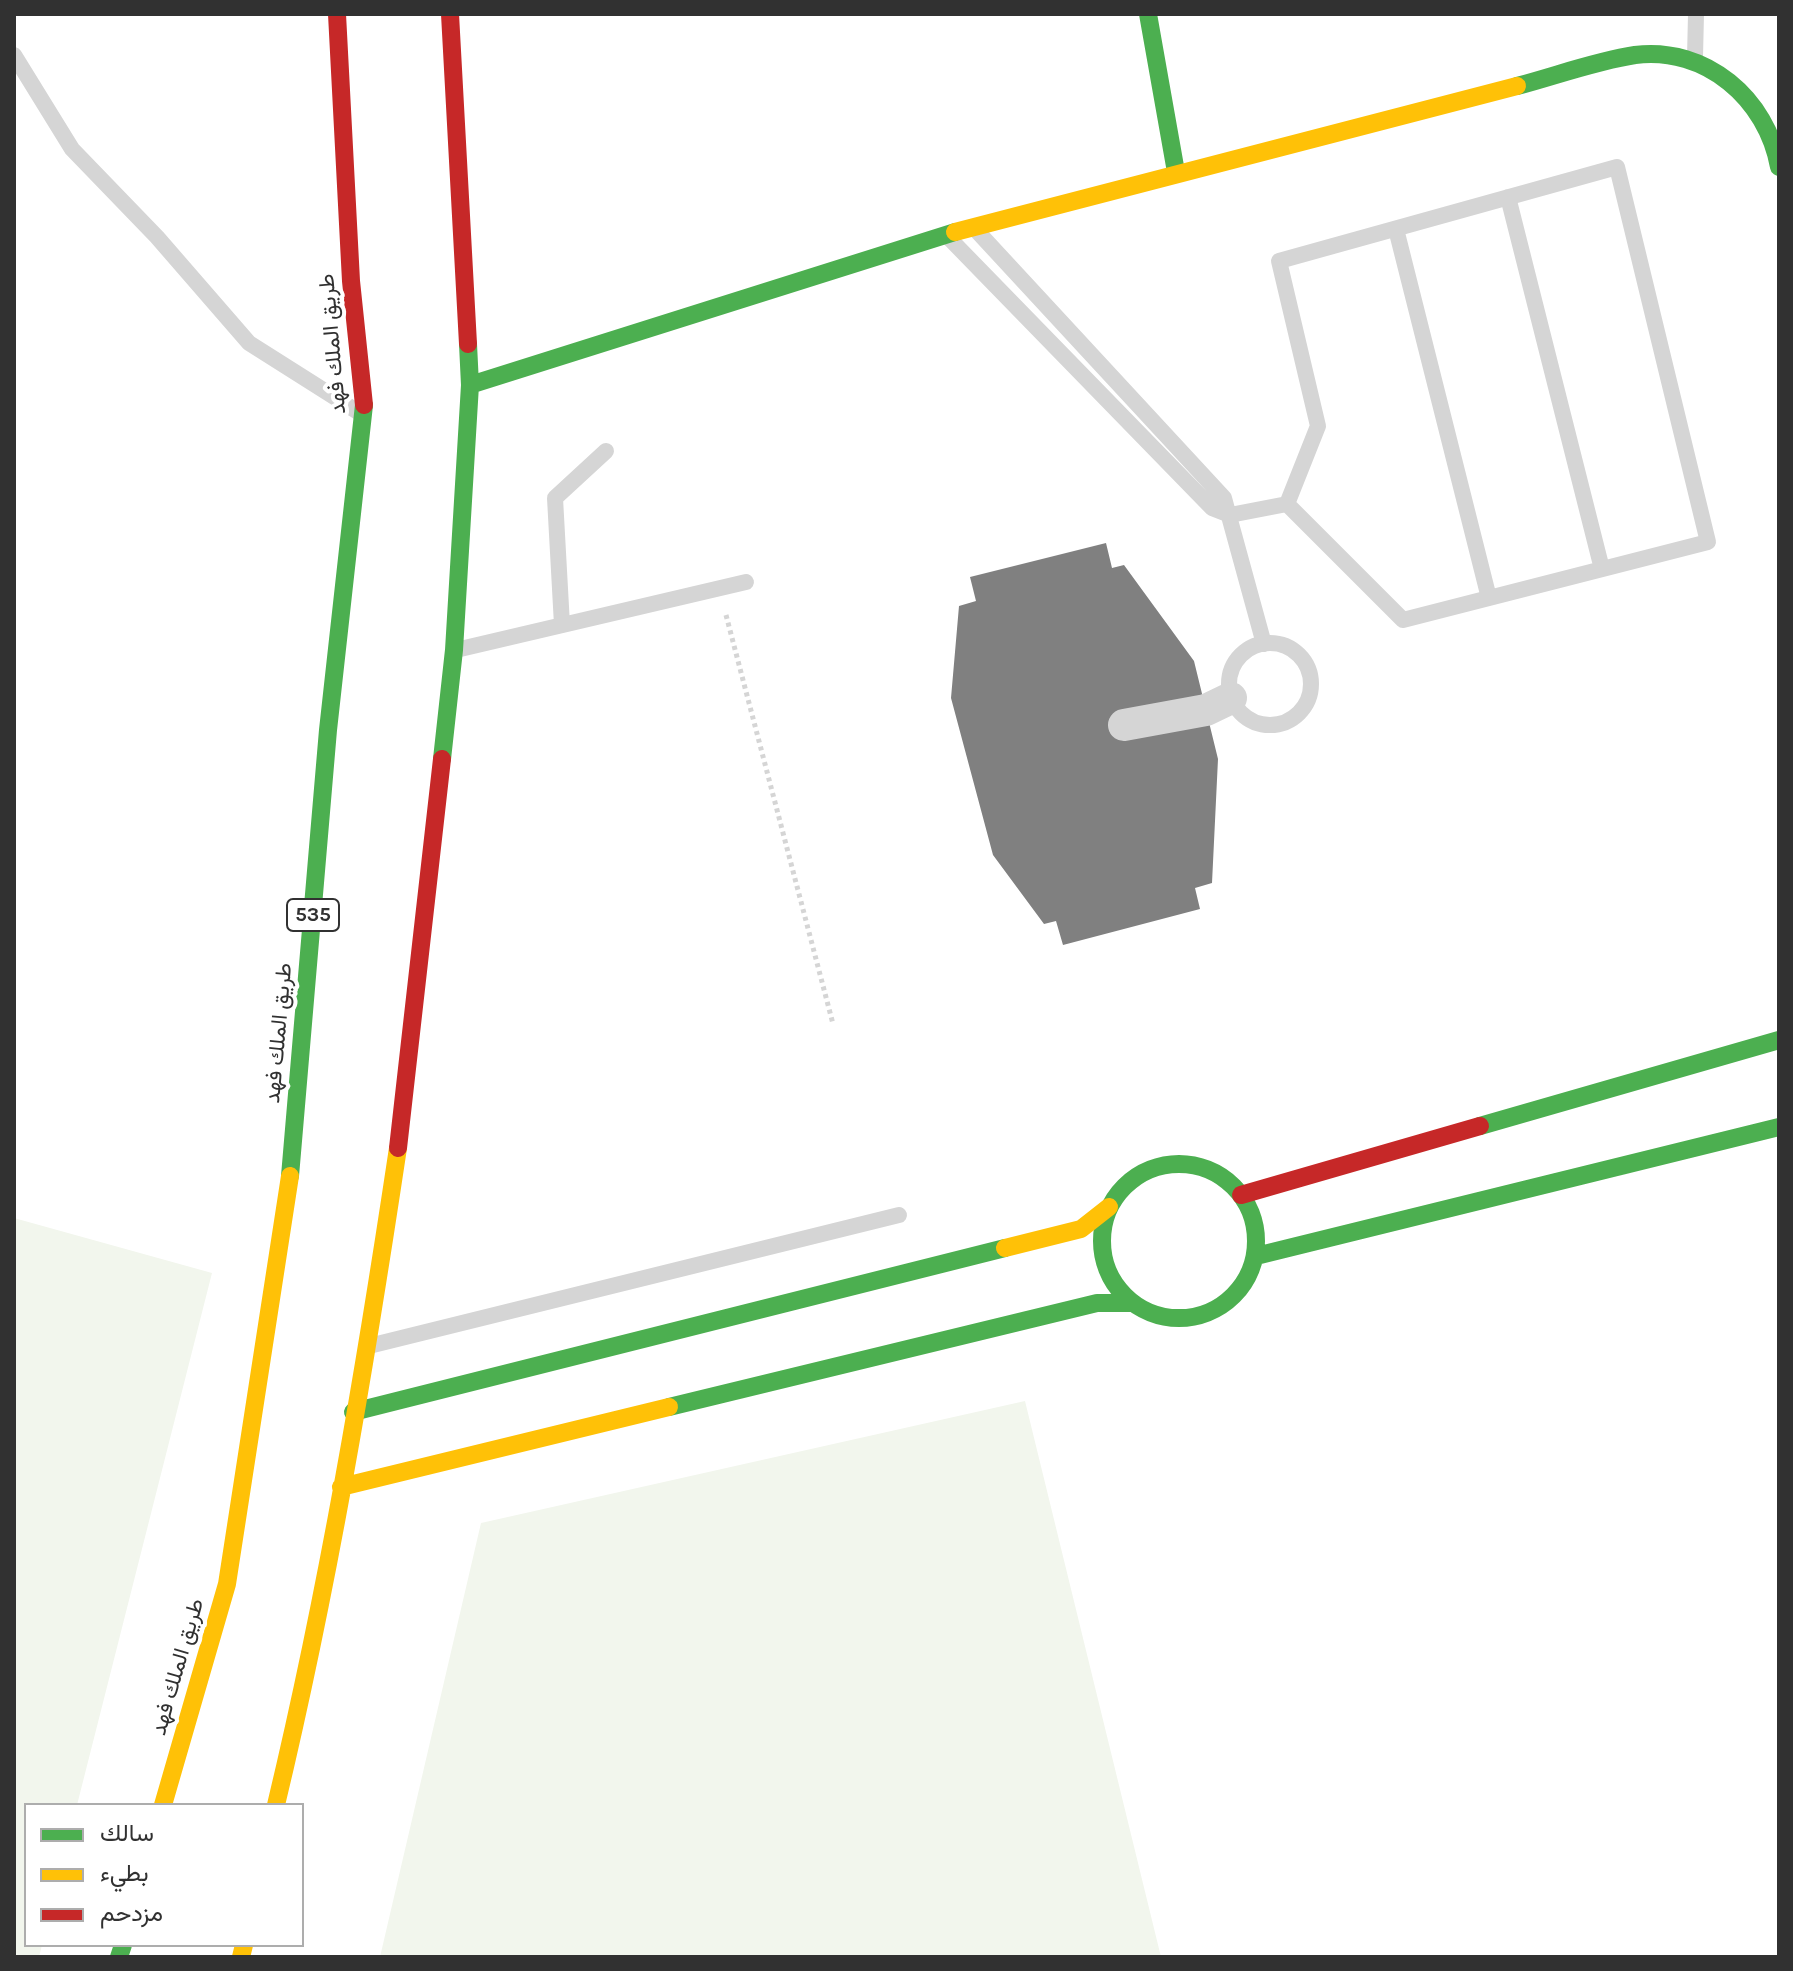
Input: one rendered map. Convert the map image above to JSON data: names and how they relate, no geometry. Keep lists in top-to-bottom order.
{
  "streets": {
    "street": ["طريق الملك فهد", "535"]
  },
  "legend": ["سالك", "بطيء", "مزدحم"]
}
